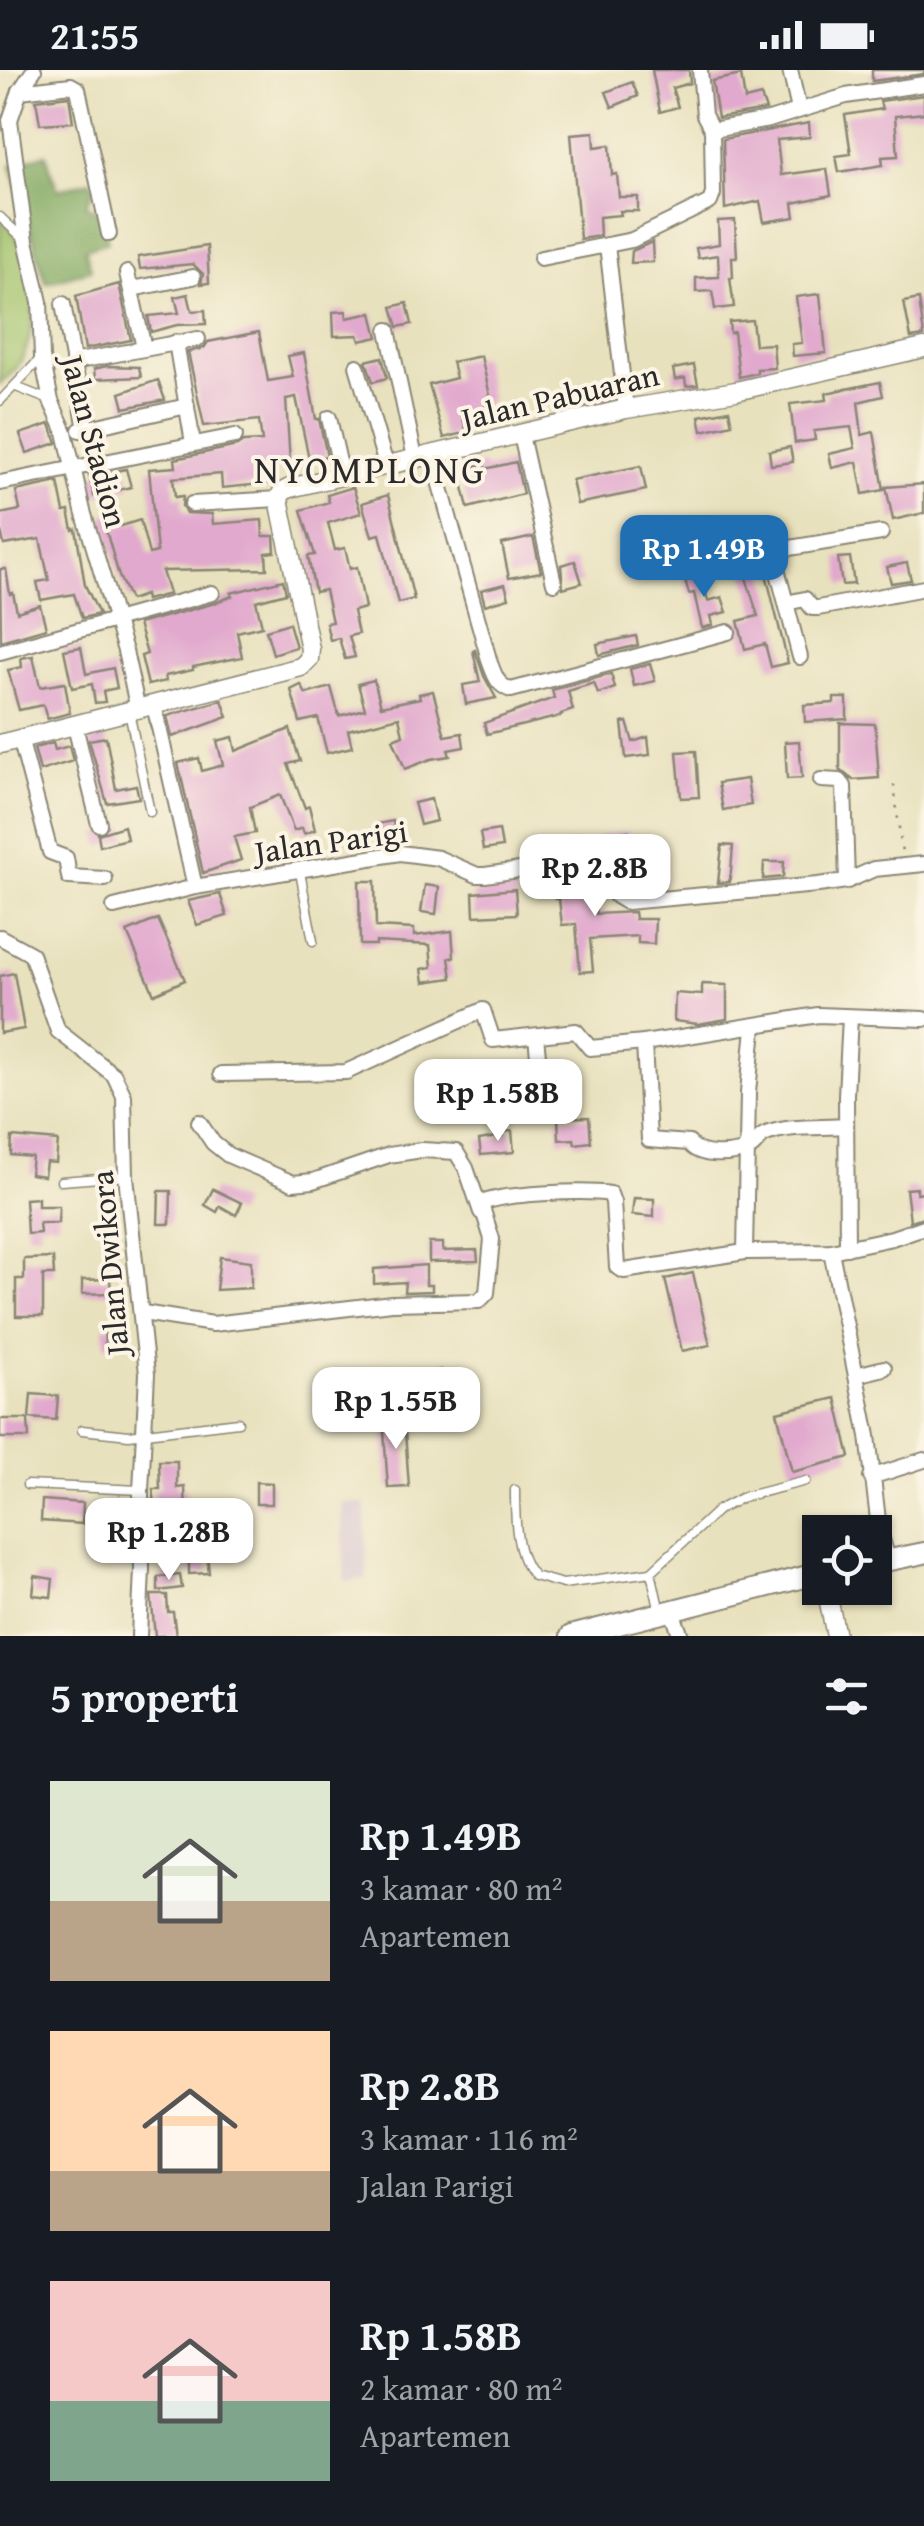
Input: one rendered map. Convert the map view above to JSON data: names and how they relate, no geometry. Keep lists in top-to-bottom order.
{
  "streets": {
    "street": [
      "Jalan Pabuaran",
      "Jalan Stadion",
      "Jalan Parigi",
      "Jalan Dwikora"
    ]
  },
  "districts": ["NYOMPLONG"],
  "page": {
    "status": "21:55",
    "price": [
      "Rp 1.49B",
      "Rp 2.8B",
      "Rp 1.58B",
      "Rp 1.55B",
      "Rp 1.28B"
    ],
    "heading": "5 properti",
    "list": [
      {
        "name": "Rp 1.49B",
        "note": "3 kamar · 80 m² · Apartemen"
      },
      {
        "name": "Rp 2.8B",
        "note": "3 kamar · 116 m² · Jalan Parigi"
      },
      {
        "name": "Rp 1.58B",
        "note": "2 kamar · 80 m² · Apartemen"
      }
    ]
  }
}
